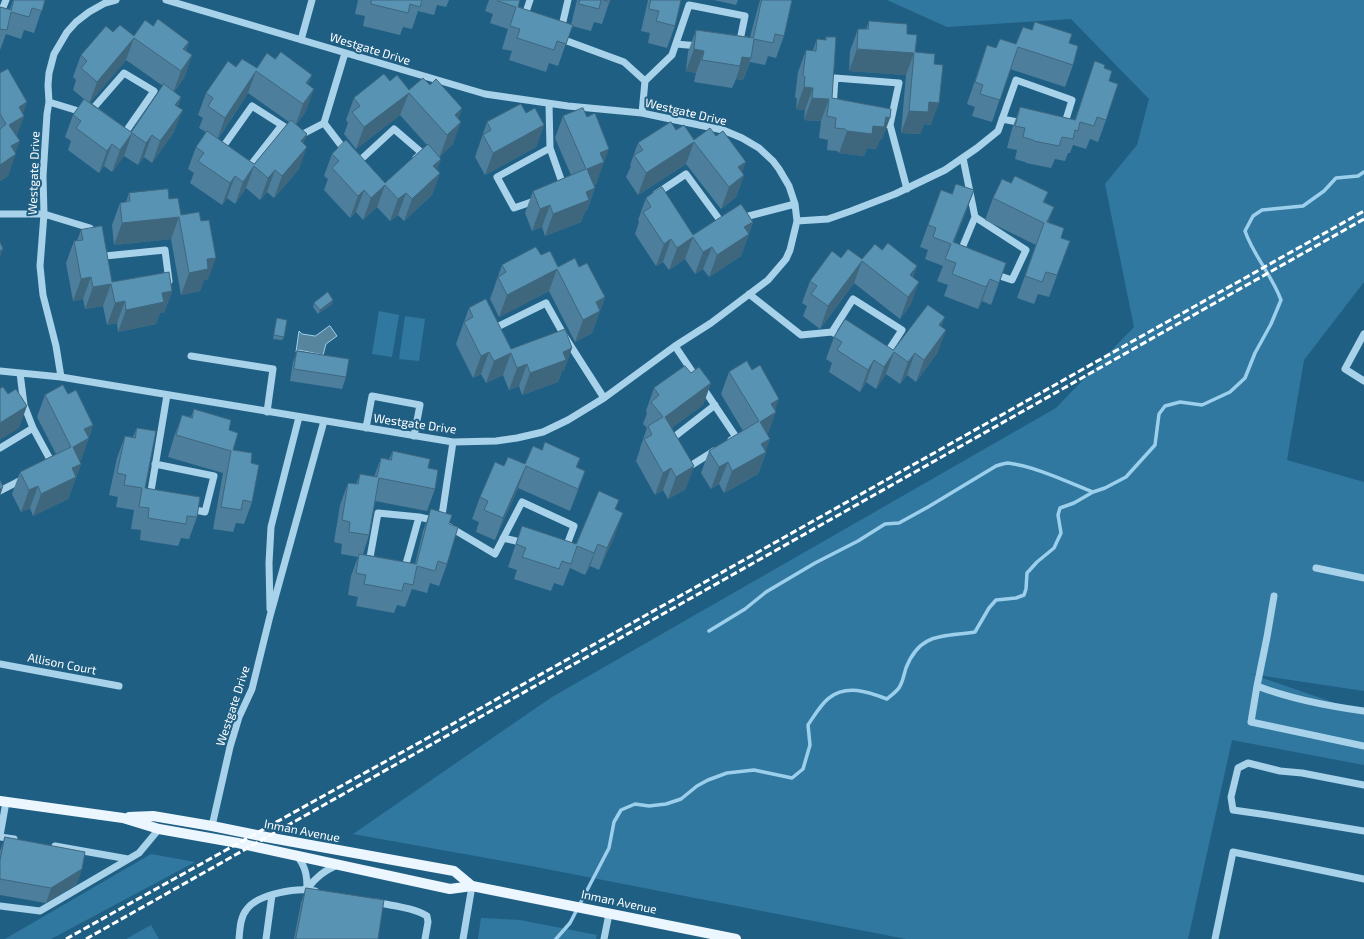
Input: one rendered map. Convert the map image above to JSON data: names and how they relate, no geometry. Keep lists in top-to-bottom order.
{
  "streets": {
    "main road": ["Inman Avenue"],
    "street": ["Westgate Drive", "Allison Court"]
  },
  "crossings": [
    ["Westgate Drive", "Inman Avenue"]
  ]
}
